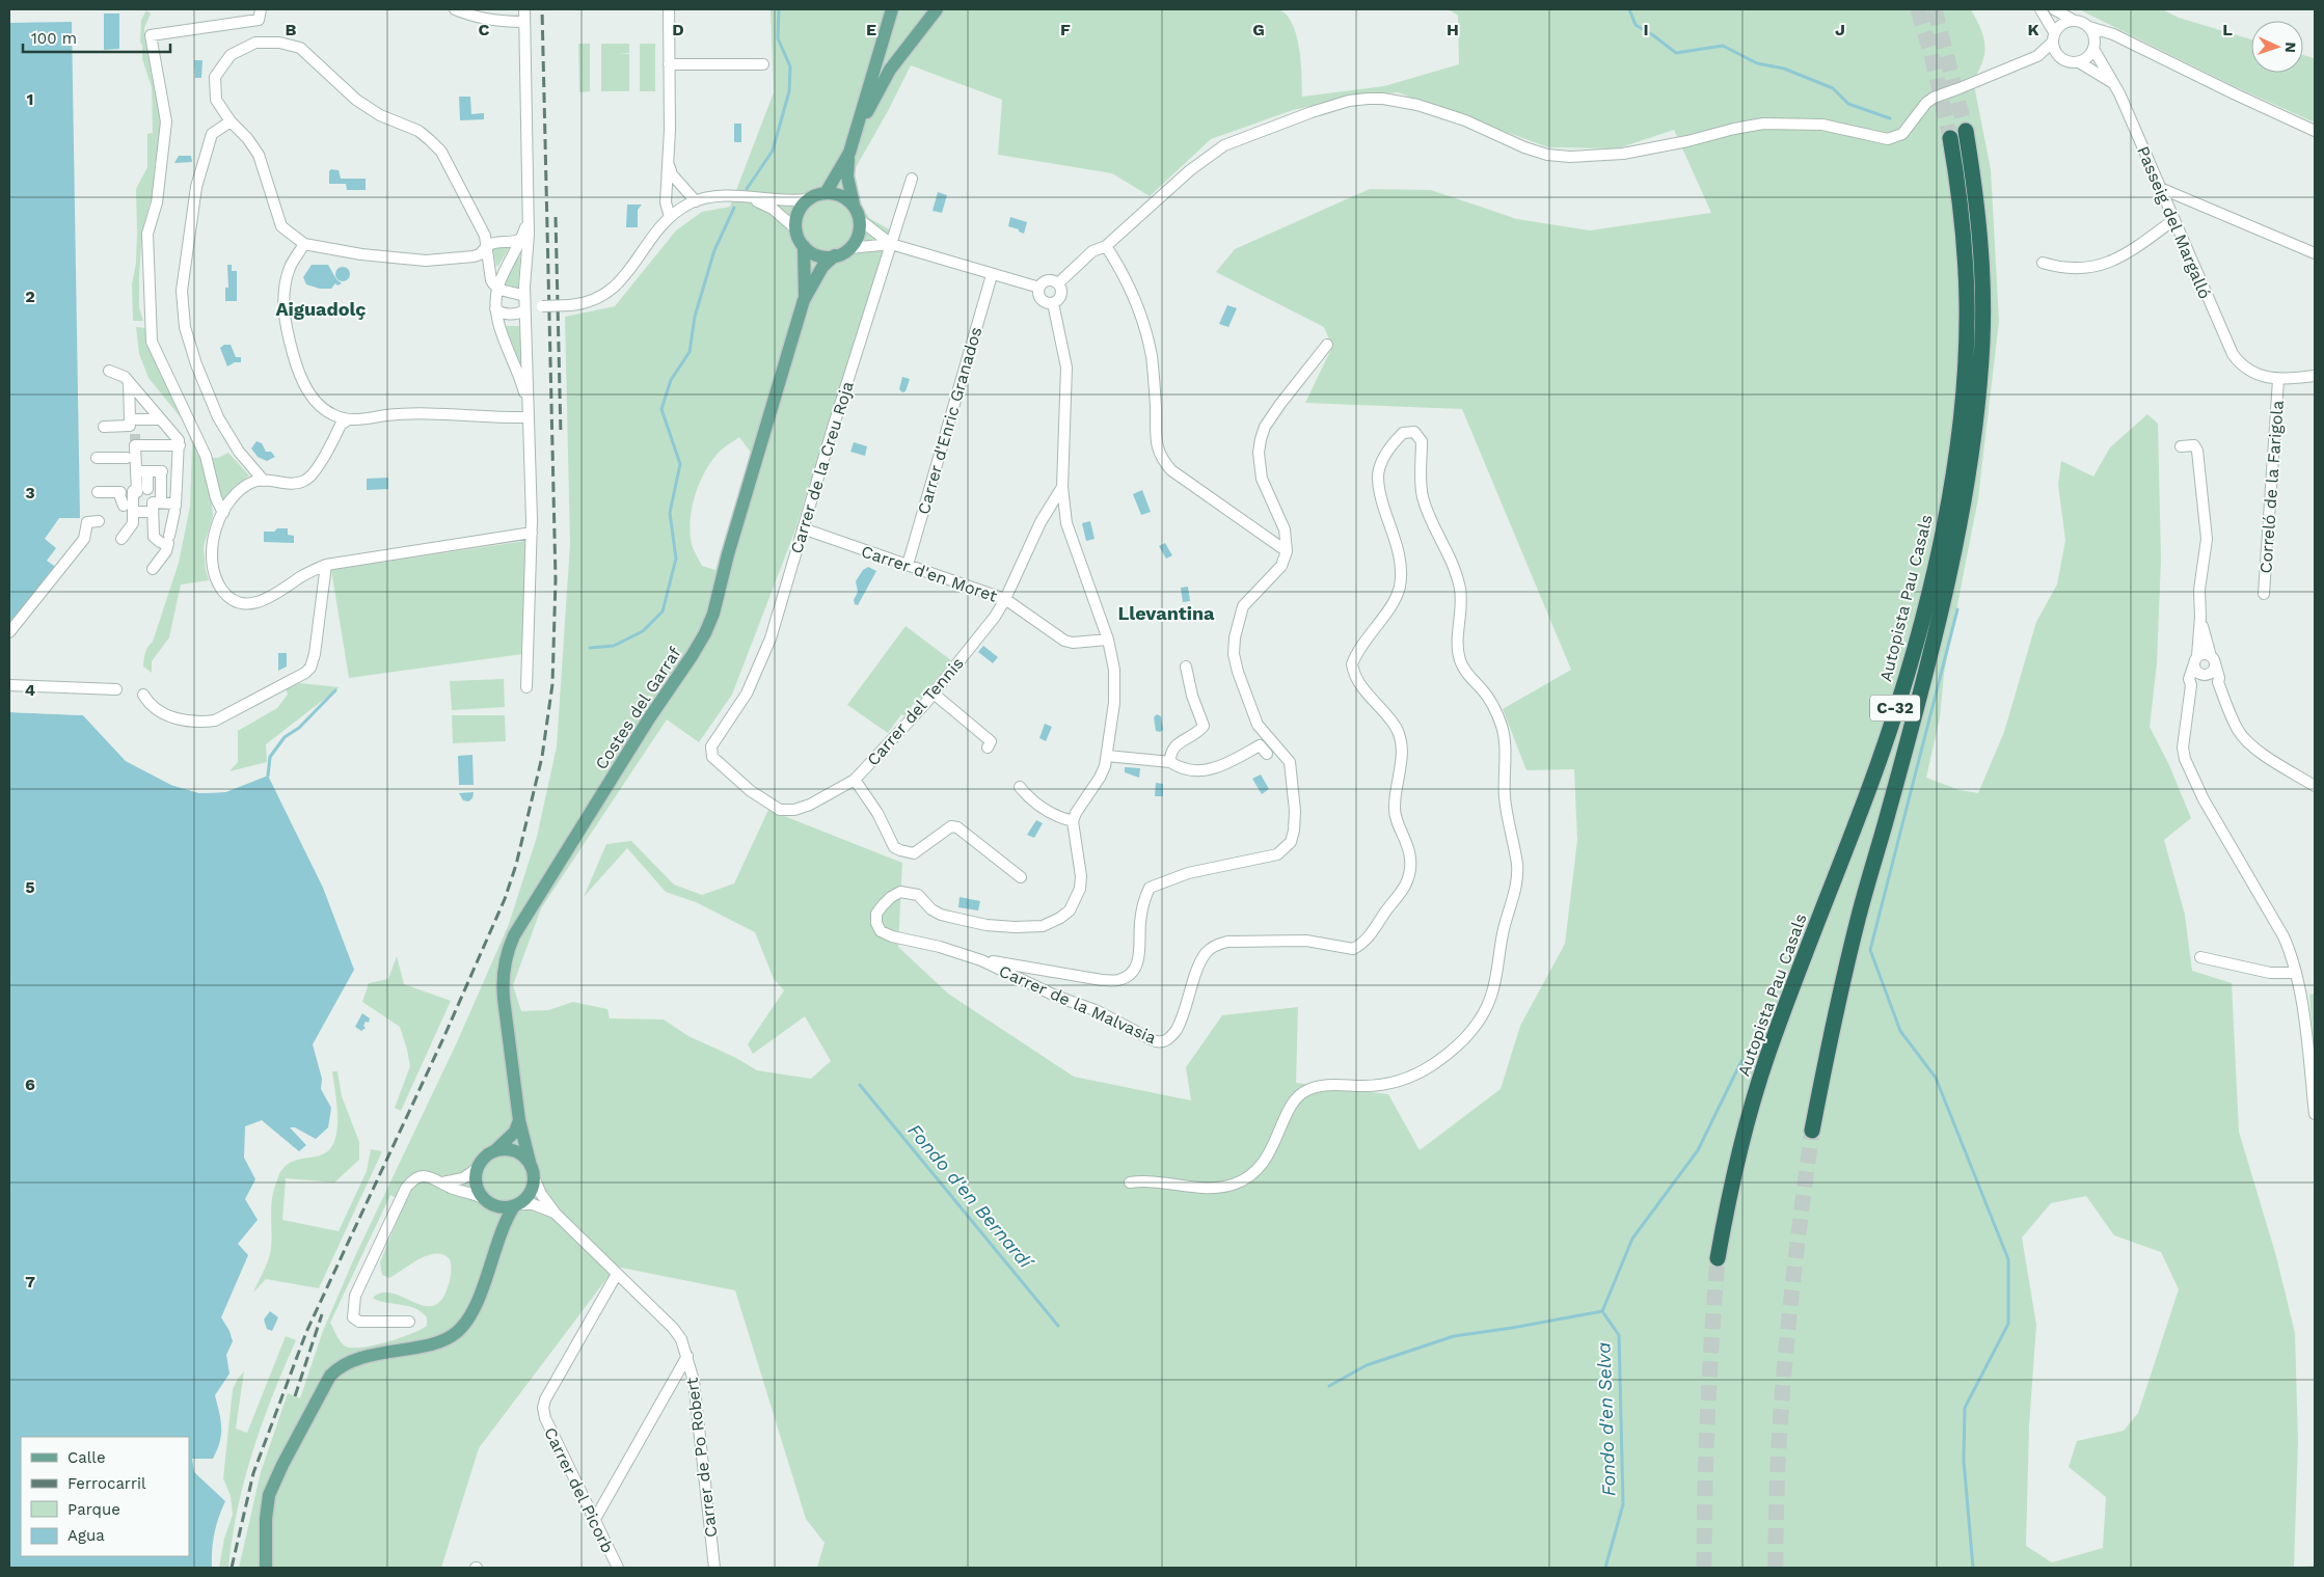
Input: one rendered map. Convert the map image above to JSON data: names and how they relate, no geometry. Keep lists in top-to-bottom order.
{
  "streets": {
    "highway": ["Autopista Pau Casals", "C-32"],
    "main road": ["Costes del Garraf"],
    "street": [
      "Passeig del Margalló",
      "Carrer d'Enric Granados",
      "Carrer de la Creu Roja",
      "Correló de la Farigola",
      "Carrer d'en Moret",
      "Carrer del Tennis",
      "Carrer de la Malvasia",
      "Carrer de Po Robert",
      "Carrer del Picorb"
    ]
  },
  "crossings": [
    ["Passeig del Margalló", "Correló de la Farigola"],
    ["Carrer d'Enric Granados", "Carrer d'en Moret"],
    ["Carrer de la Creu Roja", "Carrer d'en Moret"],
    ["Carrer de la Creu Roja", "Carrer del Tennis"],
    ["Carrer d'en Moret", "Carrer del Tennis"],
    ["Costes del Garraf", "Carrer de Po Robert"],
    ["Carrer de Po Robert", "Carrer del Picorb"]
  ],
  "districts": ["Aiguadolç", "Llevantina"],
  "water": ["Fondo d'en Bernardí", "Fondo d'en Selva"],
  "legend": [
    "Calle",
    "Ferrocarril",
    "Parque",
    "Agua"
  ],
  "scale_bar": "100 m",
  "north": "right",
  "grid": {
    "columns": [
      "B",
      "C",
      "D",
      "E",
      "F",
      "G",
      "H",
      "I",
      "J",
      "K",
      "L"
    ],
    "rows": [
      "1",
      "2",
      "3",
      "4",
      "5",
      "6",
      "7"
    ]
  }
}
